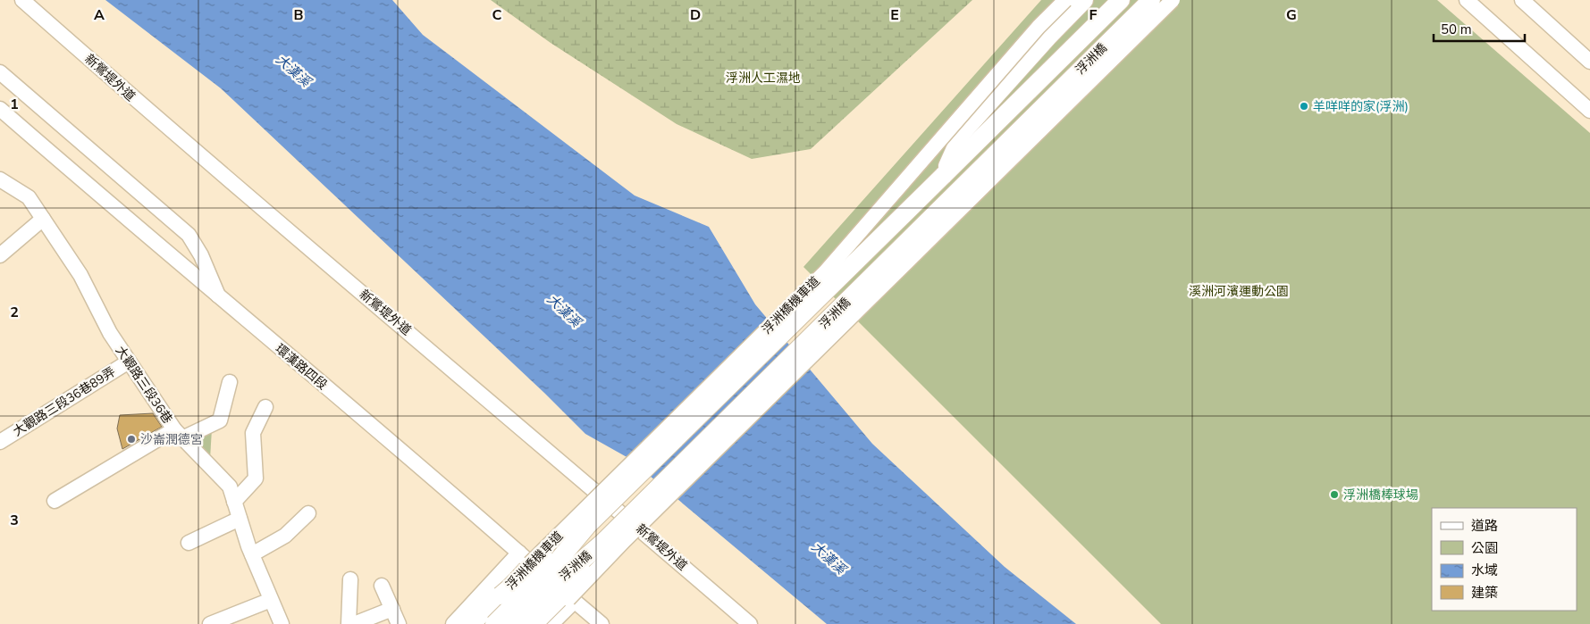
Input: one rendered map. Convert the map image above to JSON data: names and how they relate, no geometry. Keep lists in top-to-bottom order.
{
  "streets": {
    "main road": ["浮洲橋"],
    "street": [
      "新鶯堤外道",
      "浮洲橋機車道",
      "環漢路四段",
      "大觀路三段36巷",
      "大觀路三段36巷89弄"
    ]
  },
  "crossings": [
    ["大觀路三段36巷", "大觀路三段36巷89弄"]
  ],
  "water": ["大漢溪"],
  "parks": ["浮洲人工濕地", "溪洲河濱運動公園"],
  "places": ["羊咩咩的家(浮洲)", "沙崙潤德宮", "浮洲橋棒球場"],
  "legend": [
    "道路",
    "公園",
    "水域",
    "建築"
  ],
  "scale_bar": "50 m",
  "grid": {
    "columns": [
      "A",
      "B",
      "C",
      "D",
      "E",
      "F",
      "G"
    ],
    "rows": ["1", "2", "3"]
  }
}
